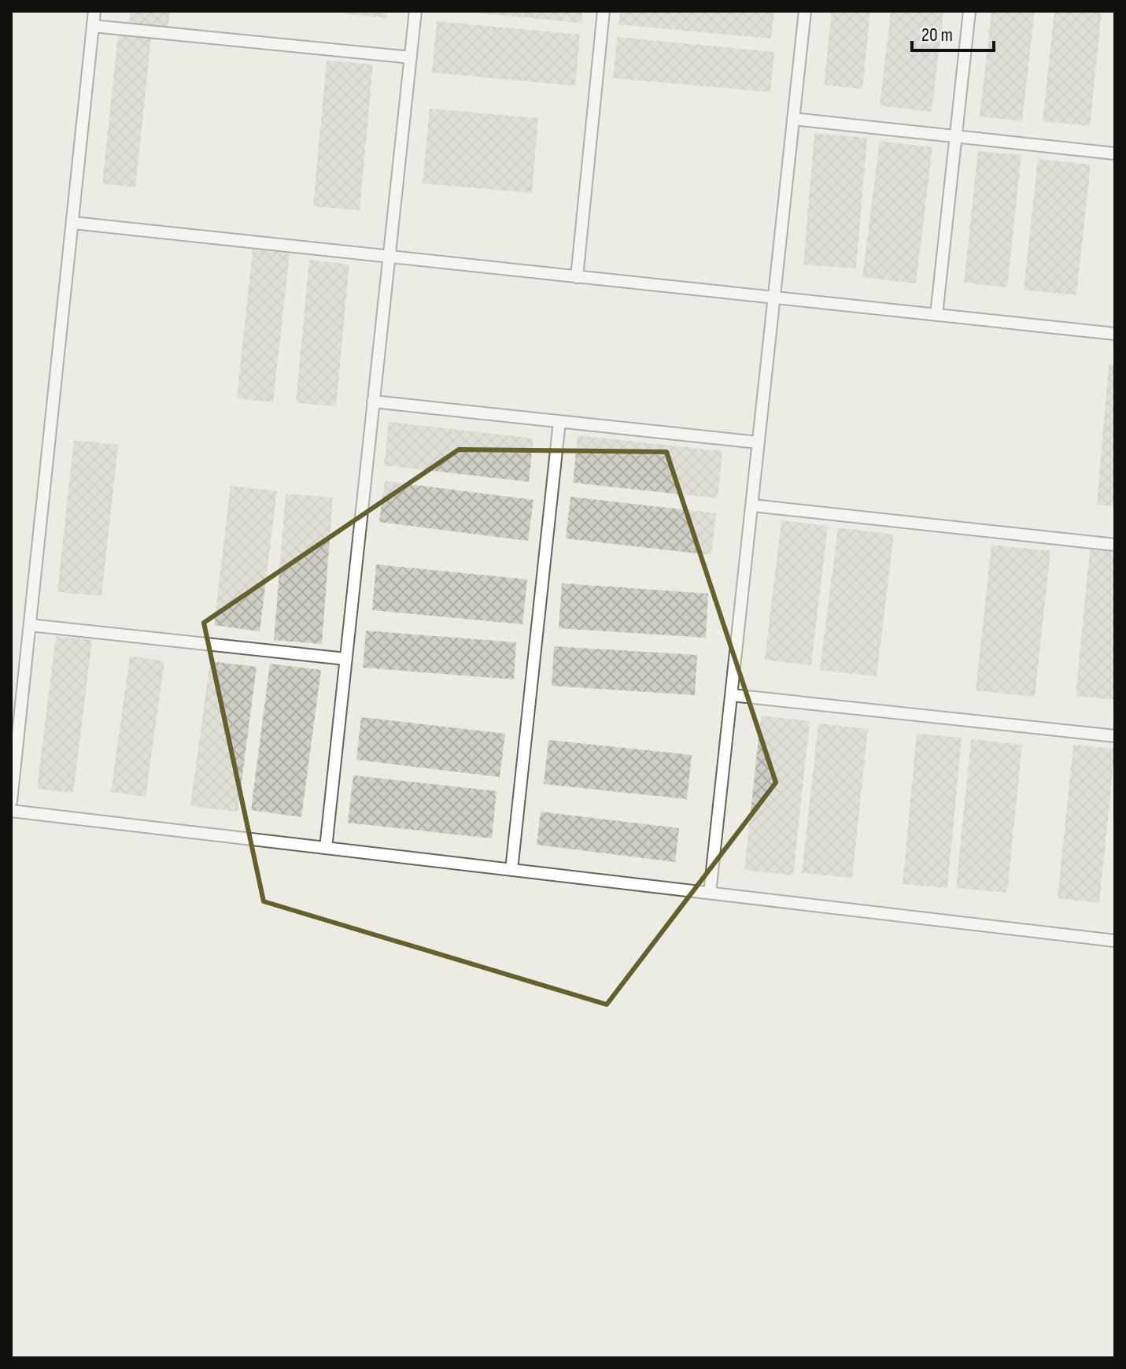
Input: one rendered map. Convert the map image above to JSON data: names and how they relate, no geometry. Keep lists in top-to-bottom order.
{
  "scale_bar": "20 m"
}
